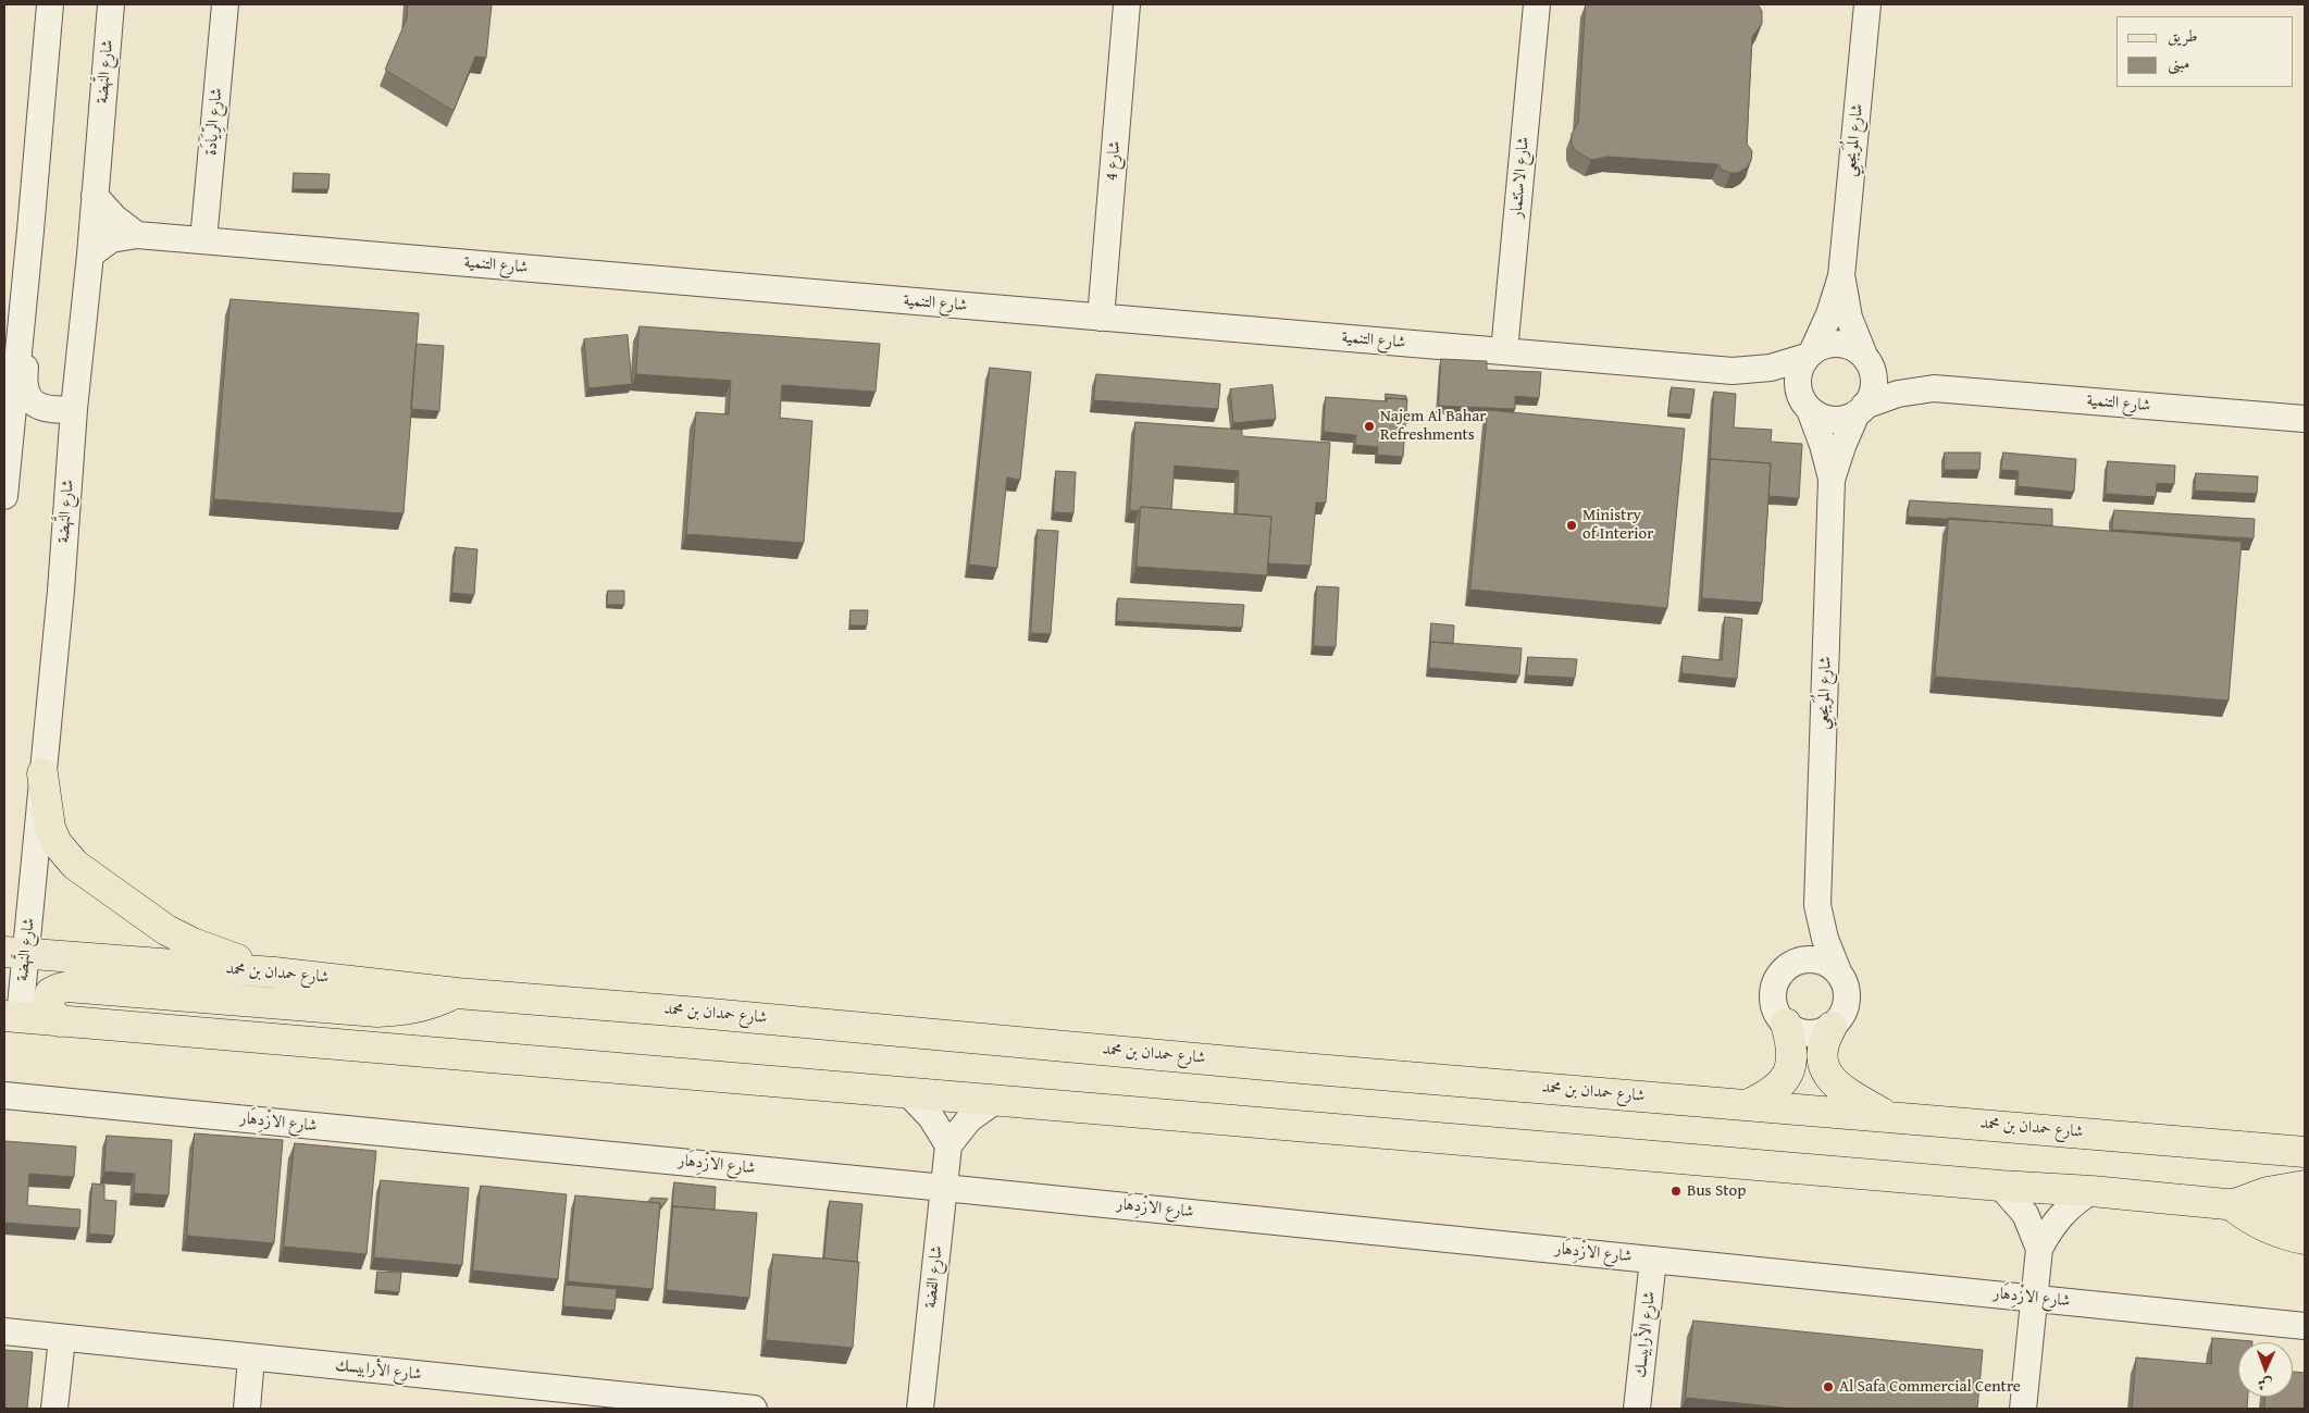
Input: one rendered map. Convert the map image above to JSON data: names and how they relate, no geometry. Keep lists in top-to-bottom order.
{
  "streets": {
    "main road": ["شارع حمدان بن محمد"],
    "street": [
      "شارع النَّهضة",
      "شارع الرِّيَادَة",
      "شارع المُوَيجعِي",
      "شارع 4",
      "شارع الاستثمار",
      "شارع التنمية",
      "شارع الازْدِهَار",
      "شارع الفضة",
      "شارع الأرابيسك"
    ]
  },
  "crossings": [
    ["شارع النَّهضة", "شارع التنمية"],
    ["شارع النَّهضة", "شارع حمدان بن محمد"],
    ["شارع الرِّيَادَة", "شارع التنمية"],
    ["شارع المُوَيجعِي", "شارع التنمية"],
    ["شارع 4", "شارع التنمية"],
    ["شارع الاستثمار", "شارع التنمية"],
    ["شارع الازْدِهَار", "شارع الفضة"],
    ["شارع الازْدِهَار", "شارع الأرابيسك"]
  ],
  "places": [
    "Najem Al Bahar Refreshments",
    "Ministry of Interior",
    "Bus Stop",
    "Al Safa Commercial Centre"
  ],
  "legend": ["طريق", "مبنى"],
  "north": "bottom"
}
